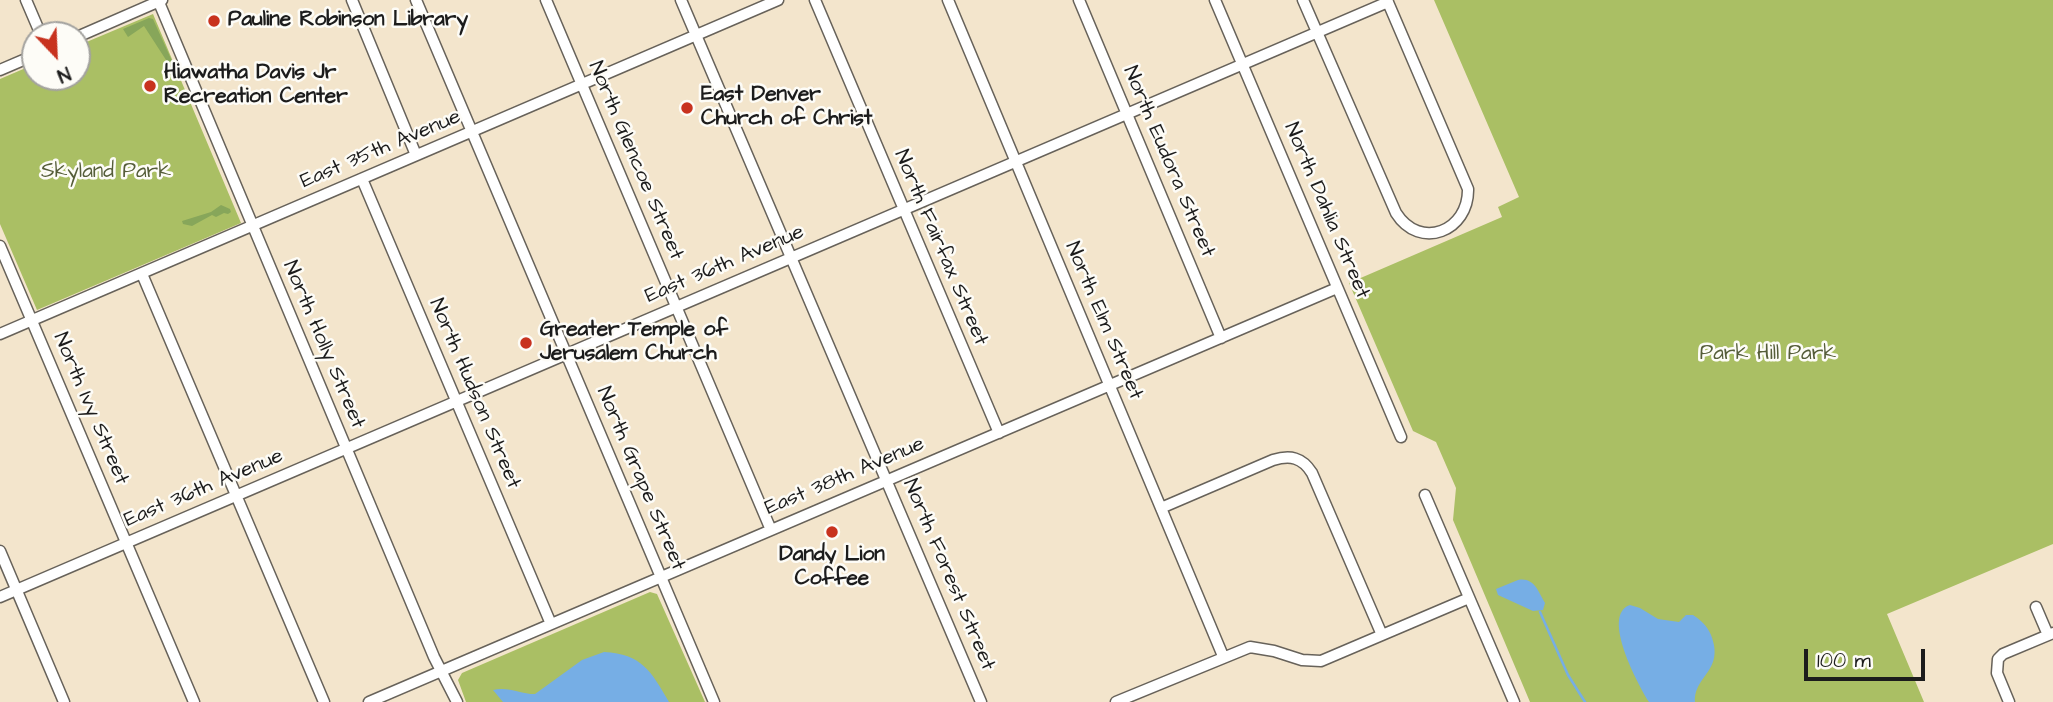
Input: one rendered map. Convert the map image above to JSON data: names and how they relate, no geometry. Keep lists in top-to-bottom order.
{
  "streets": {
    "street": [
      "East 35th Avenue",
      "North Glencoe Street",
      "North Eudora Street",
      "North Dahlia Street",
      "North Fairfax Street",
      "East 36th Avenue",
      "North Elm Street",
      "North Holly Street",
      "North Hudson Street",
      "North Ivy Street",
      "East 38th Avenue",
      "North Grape Street",
      "North Forest Street"
    ]
  },
  "crossings": [
    ["East 35th Avenue", "North Glencoe Street"],
    ["East 35th Avenue", "North Holly Street"],
    ["East 35th Avenue", "North Hudson Street"],
    ["East 35th Avenue", "North Ivy Street"],
    ["East 35th Avenue", "North Grape Street"],
    ["East 35th Avenue", "North Forest Street"],
    ["North Glencoe Street", "East 36th Avenue"],
    ["North Glencoe Street", "East 38th Avenue"],
    ["North Eudora Street", "East 36th Avenue"],
    ["North Eudora Street", "East 38th Avenue"],
    ["North Dahlia Street", "East 36th Avenue"],
    ["North Dahlia Street", "East 38th Avenue"],
    ["North Fairfax Street", "East 36th Avenue"],
    ["North Fairfax Street", "East 38th Avenue"],
    ["East 36th Avenue", "North Elm Street"],
    ["East 36th Avenue", "North Holly Street"],
    ["East 36th Avenue", "North Hudson Street"],
    ["East 36th Avenue", "North Ivy Street"],
    ["East 36th Avenue", "North Grape Street"],
    ["East 36th Avenue", "North Forest Street"],
    ["North Elm Street", "East 38th Avenue"],
    ["North Holly Street", "East 38th Avenue"],
    ["North Hudson Street", "East 38th Avenue"],
    ["East 38th Avenue", "North Grape Street"],
    ["East 38th Avenue", "North Forest Street"]
  ],
  "parks": ["Skyland Park", "Park Hill Park"],
  "places": [
    "Pauline Robinson Library",
    "Hiawatha Davis Jr Recreation Center",
    "East Denver Church of Christ",
    "Greater Temple of Jerusalem Church",
    "Dandy Lion Coffee"
  ],
  "scale_bar": "100 m",
  "north": "bottom right"
}
